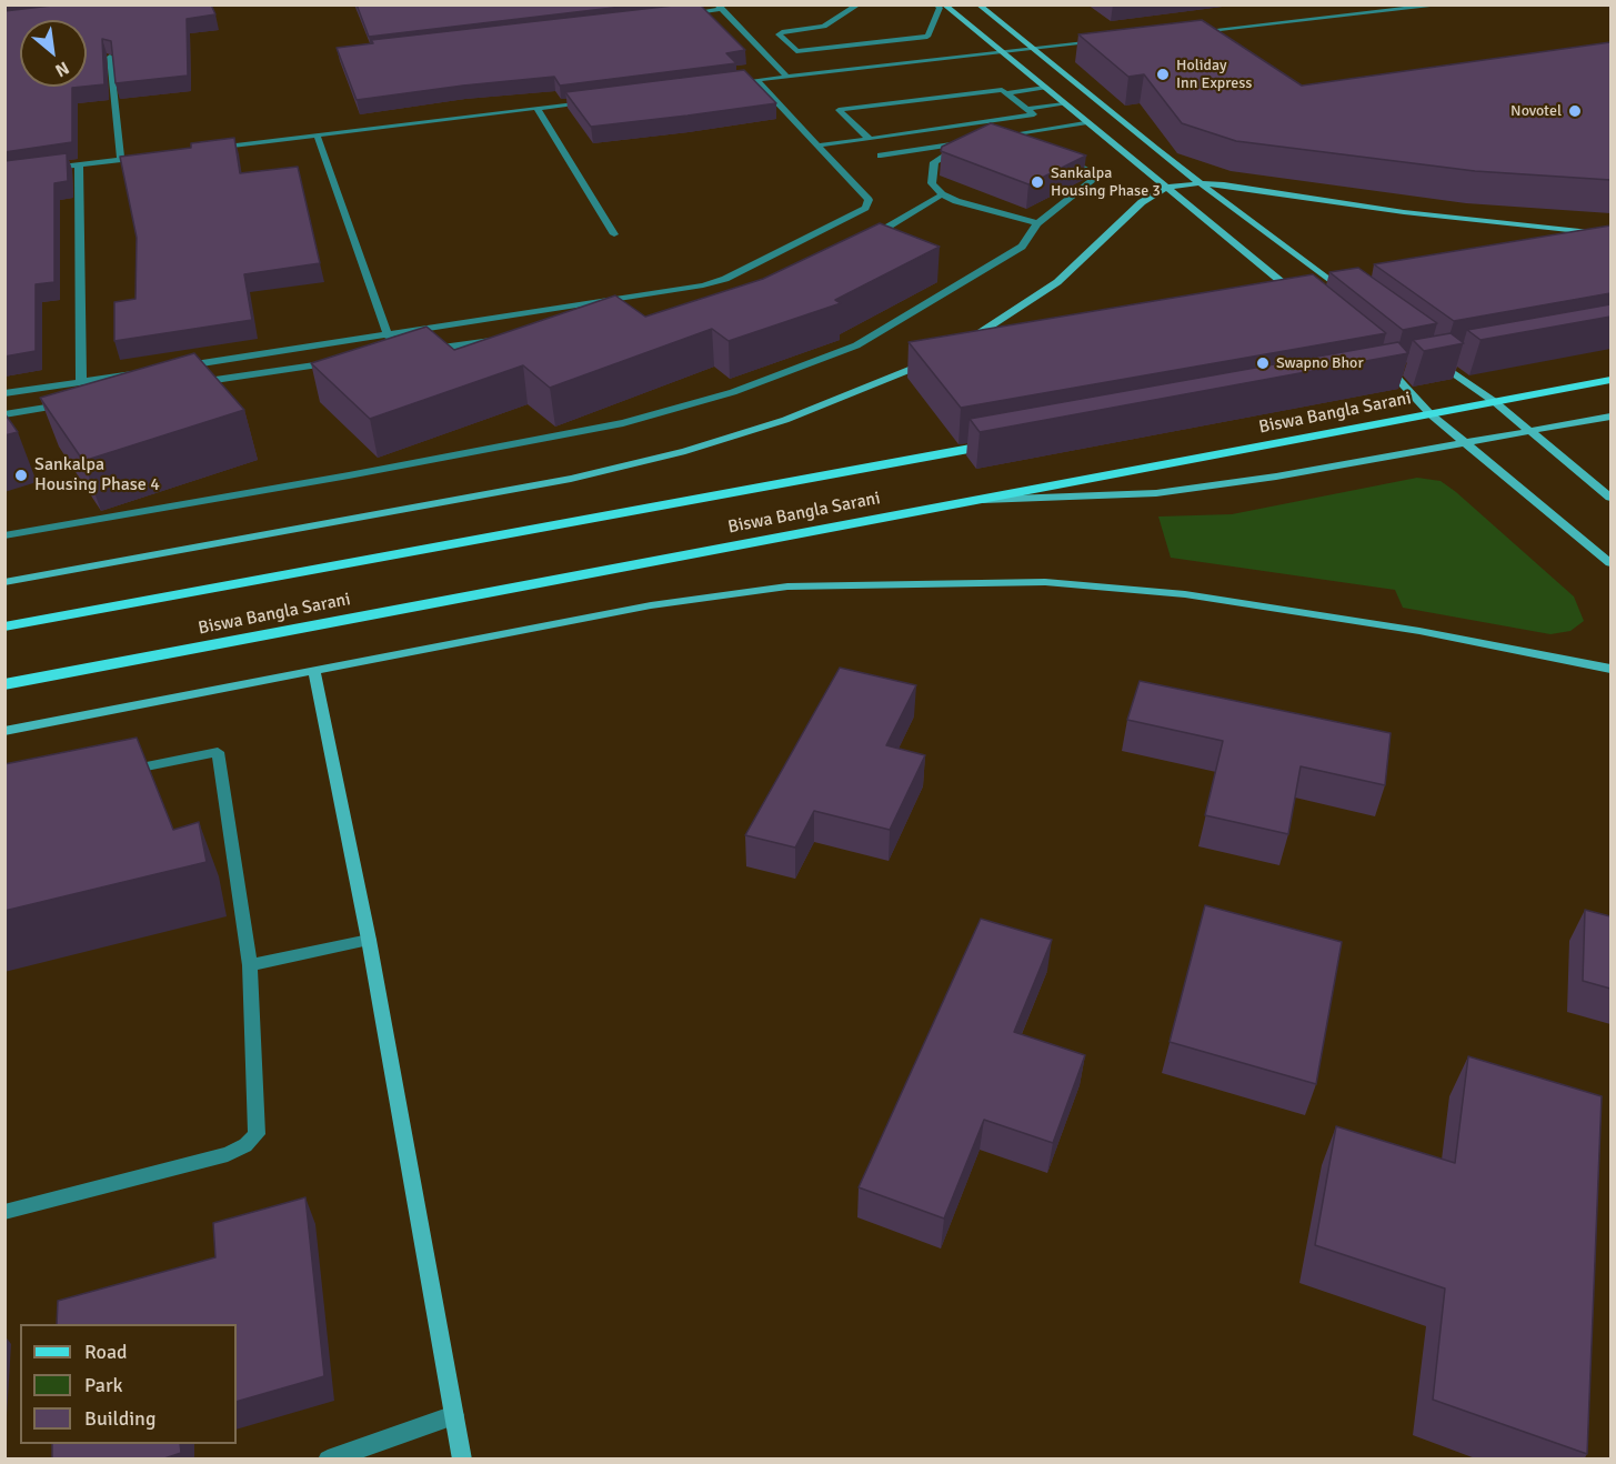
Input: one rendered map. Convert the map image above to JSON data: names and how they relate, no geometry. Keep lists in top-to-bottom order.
{
  "streets": {
    "main road": ["Biswa Bangla Sarani"]
  },
  "places": [
    "Holiday Inn Express",
    "Novotel",
    "Sankalpa Housing Phase 3",
    "Swapno Bhor",
    "Sankalpa Housing Phase 4"
  ],
  "legend": ["Road", "Park", "Building"],
  "north": "bottom right"
}
